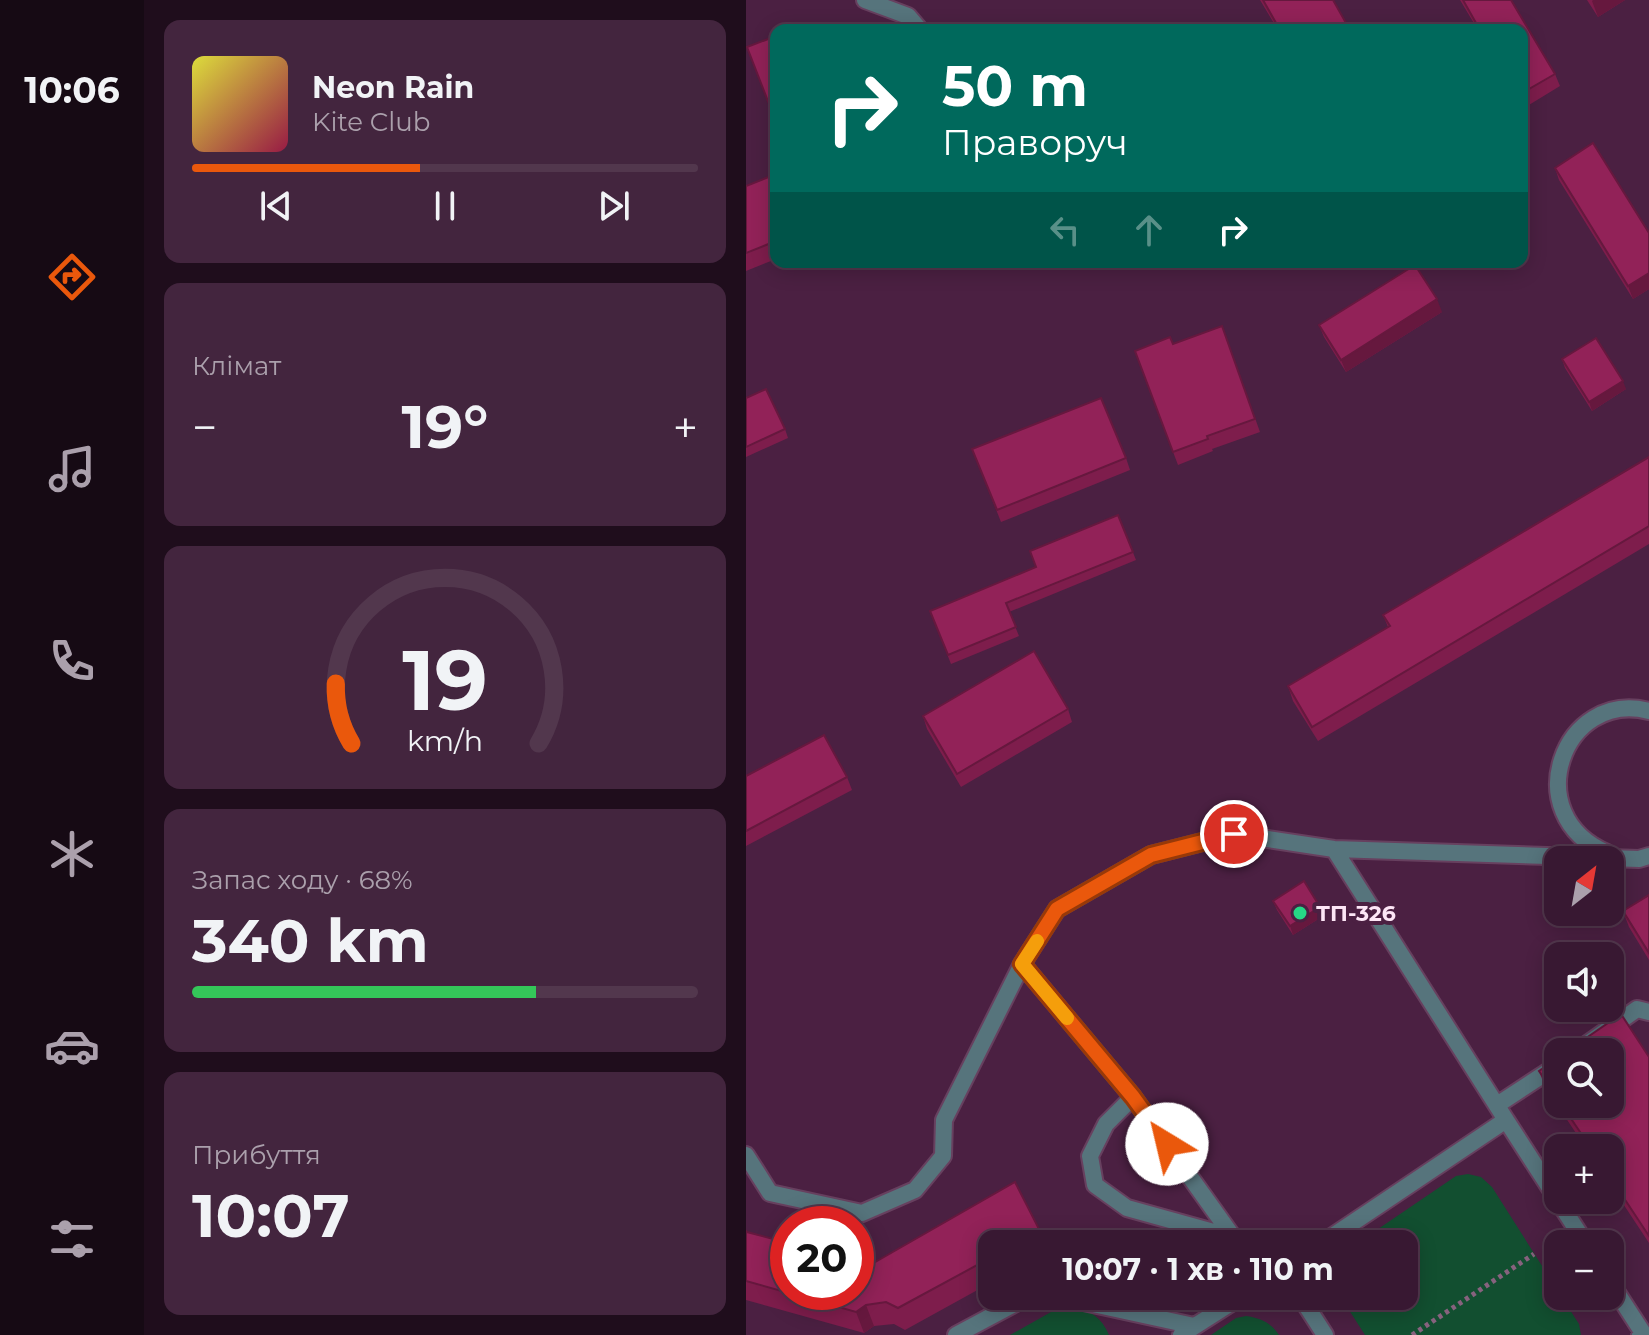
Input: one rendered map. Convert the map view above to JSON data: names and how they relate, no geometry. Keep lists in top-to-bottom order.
{
  "places": ["ТП-326"],
  "north": "top right",
  "page": {
    "tabs": "10:06",
    "turn": ["50 m", "Праворуч"],
    "song": ["Neon Rain", "Kite Club"],
    "tile": [
      "Клімат",
      ["Запас ходу · 68%", "340 km"],
      ["Прибуття", "10:07"]
    ],
    "heat": ["−", "19°", "+"],
    "map_buttons": ["+", "−"],
    "limit": "20",
    "trip": "10:07 · 1 хв · 110 m",
    "gauge": ["19", "km/h"]
  }
}
